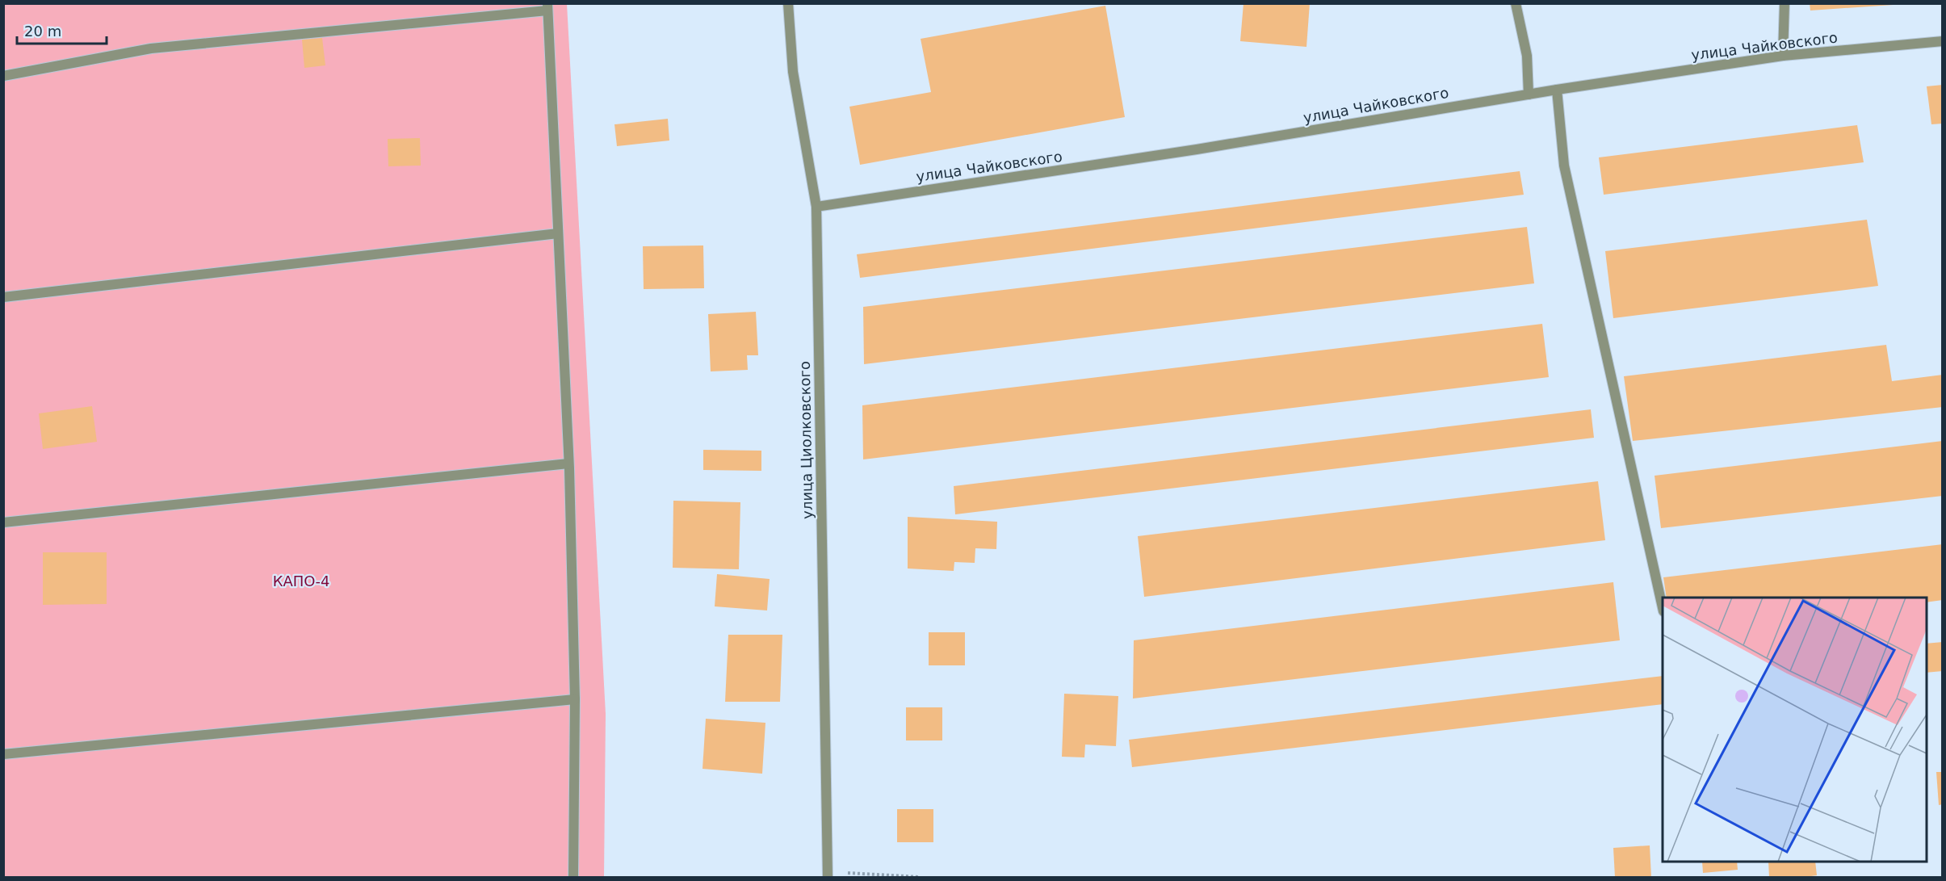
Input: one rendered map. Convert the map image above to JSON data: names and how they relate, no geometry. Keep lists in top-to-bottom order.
{
  "streets": {
    "street": ["улица Чайковского", "улица Циолковского"]
  },
  "crossings": [
    ["улица Чайковского", "улица Циолковского"]
  ],
  "parks": ["КАПО-4"],
  "scale_bar": "20 m"
}
